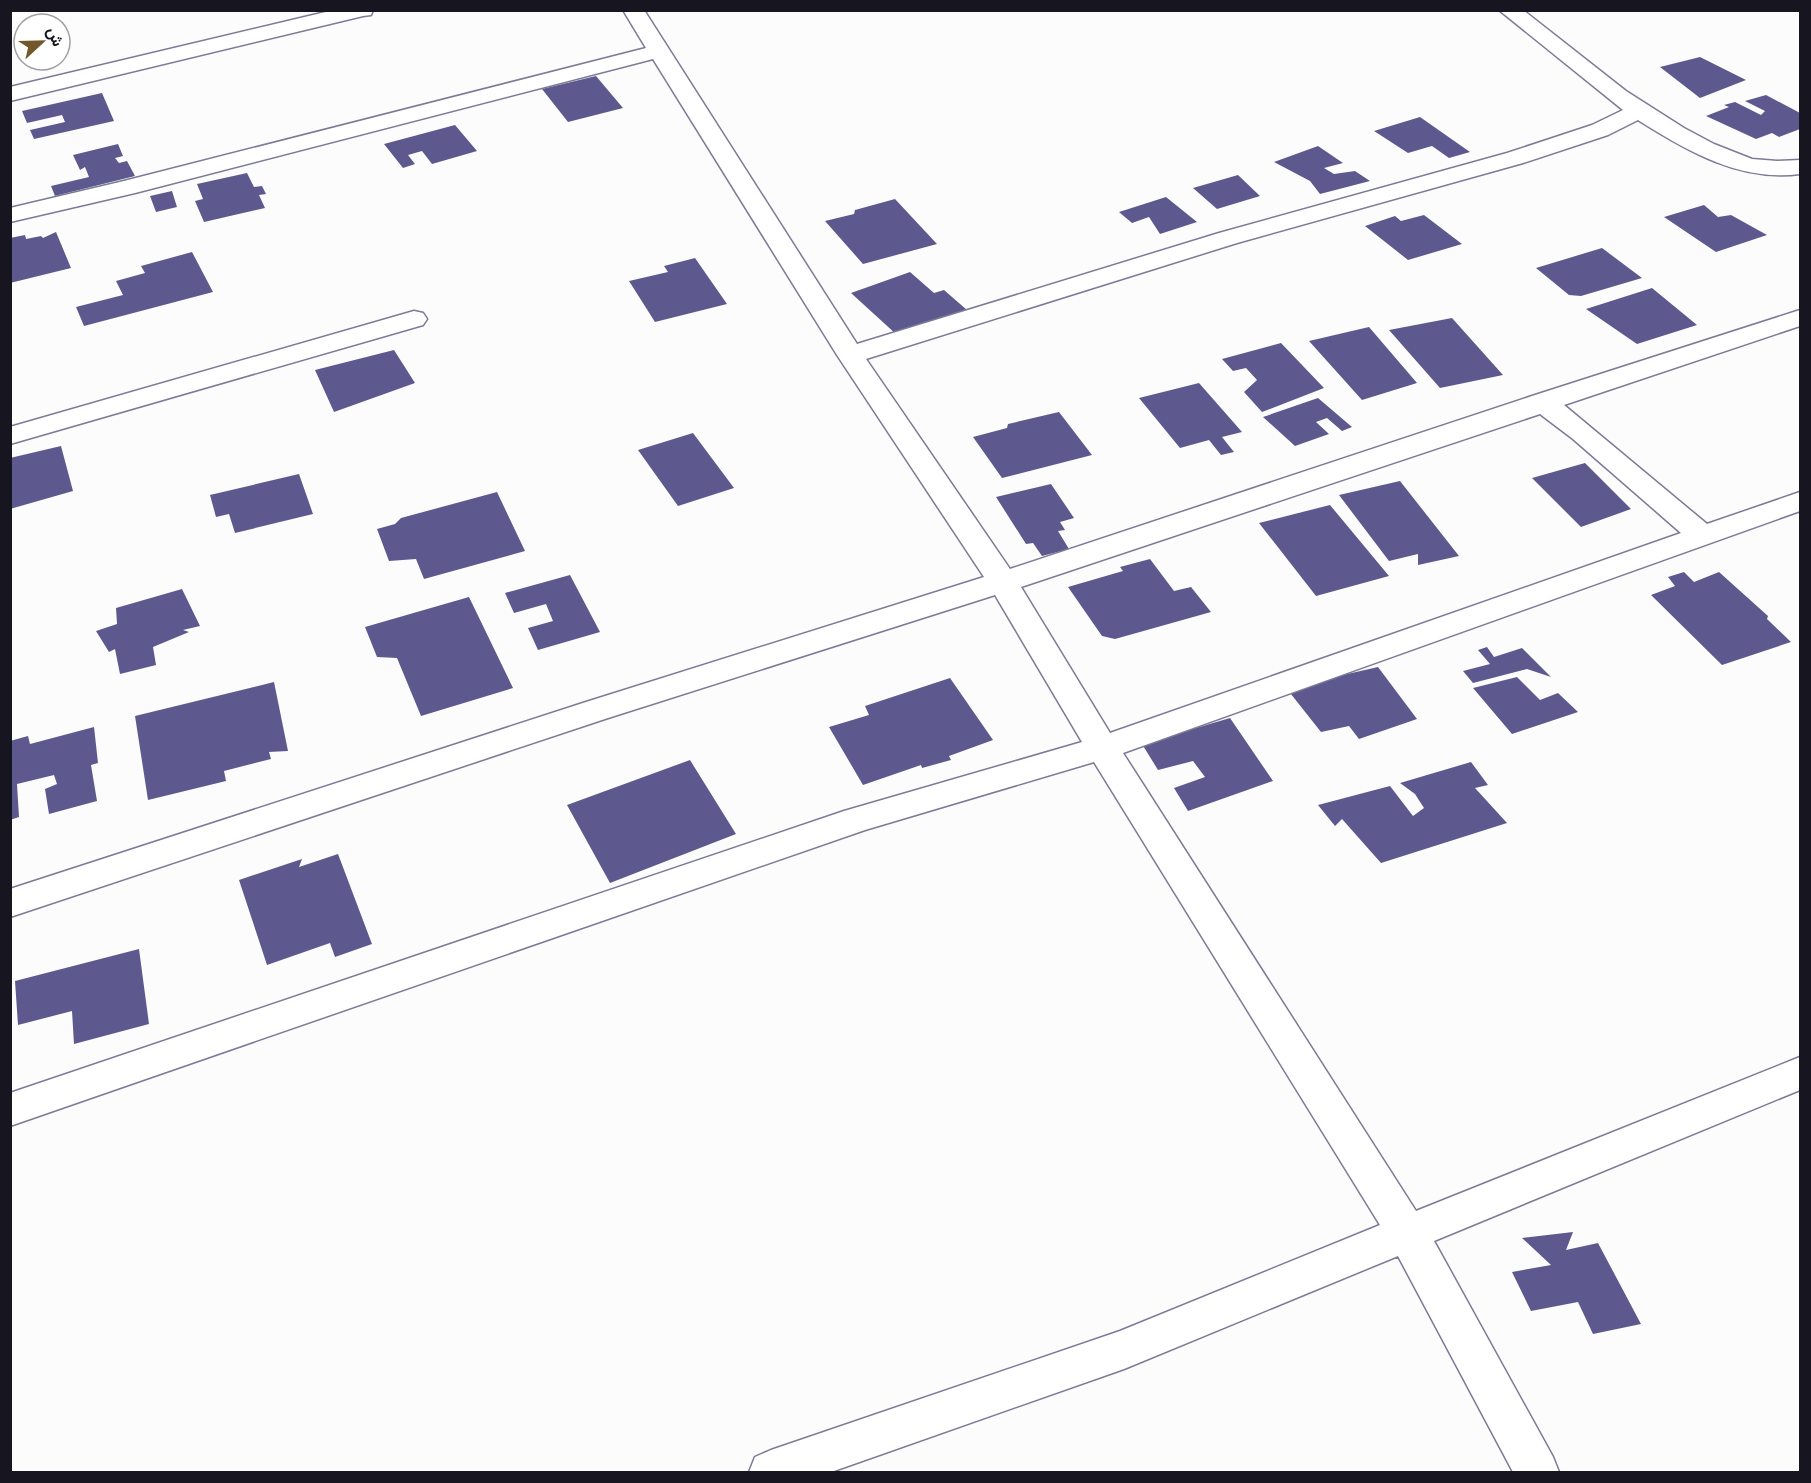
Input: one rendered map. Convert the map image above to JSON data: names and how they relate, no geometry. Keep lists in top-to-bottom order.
{
  "north": "right"
}
